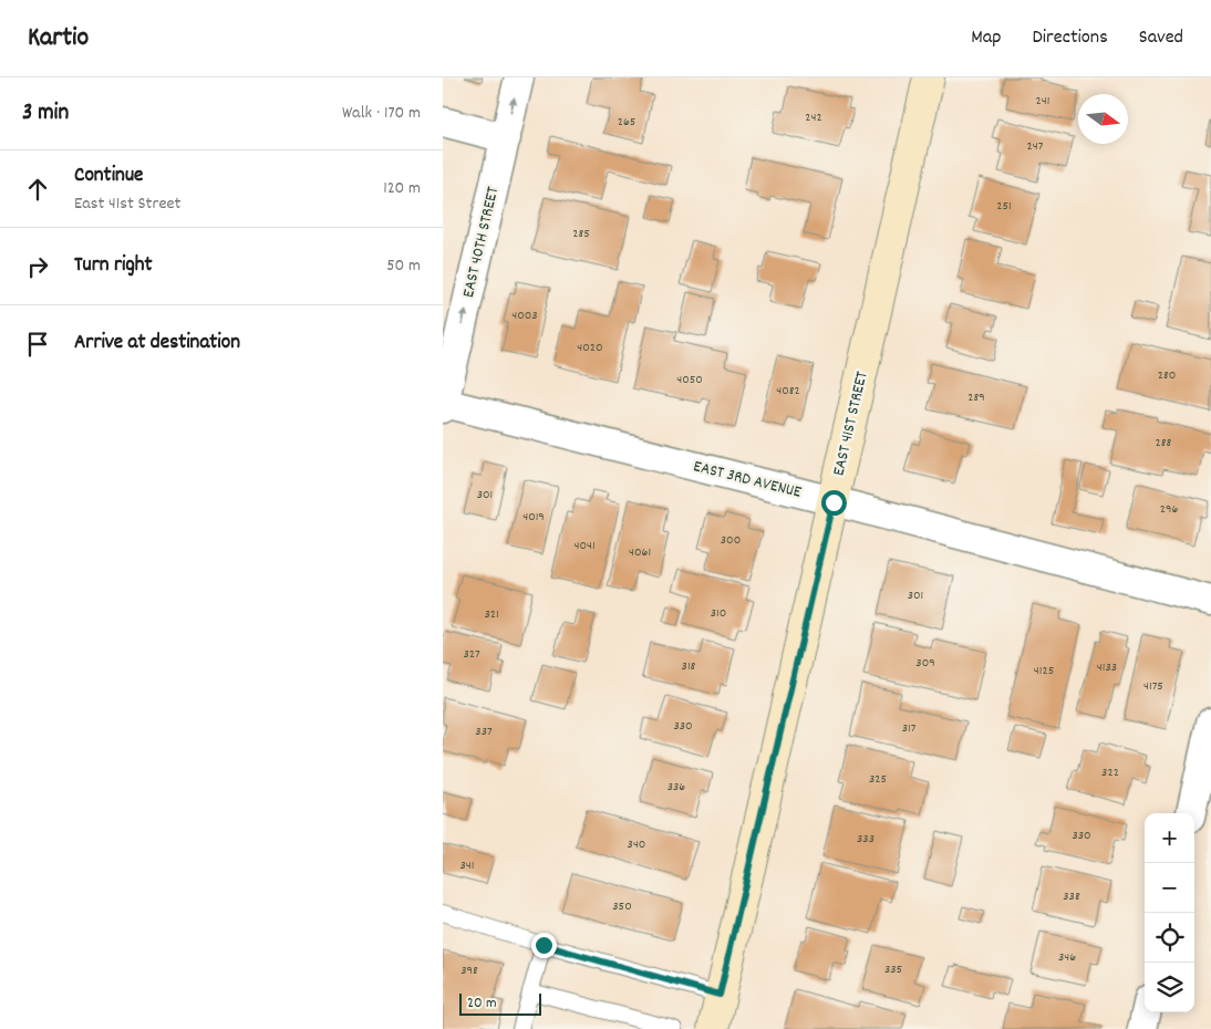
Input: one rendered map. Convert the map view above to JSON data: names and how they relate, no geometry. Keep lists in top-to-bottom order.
{
  "streets": {
    "street": ["EAST 40TH STREET", "EAST 41ST STREET", "EAST 3RD AVENUE"]
  },
  "crossings": [
    ["EAST 40TH STREET", "EAST 3RD AVENUE"],
    ["EAST 41ST STREET", "EAST 3RD AVENUE"]
  ],
  "one_way": ["EAST 40TH STREET"],
  "house_numbers": [
    "241",
    "242",
    "265",
    "247",
    "251",
    "285",
    "4003",
    "4020",
    "280",
    "4050",
    "4082",
    "289",
    "288",
    "301",
    "296",
    "4019",
    "300",
    "4041",
    "4061",
    "301",
    "310",
    "321",
    "327",
    "309",
    "318",
    "4133",
    "4125",
    "4175",
    "330",
    "317",
    "337",
    "322",
    "325",
    "336",
    "330",
    "333",
    "340",
    "341",
    "338",
    "350",
    "346",
    "335",
    "398"
  ],
  "scale_bar": "20 m",
  "north": "right",
  "page": {
    "header": "Kartio",
    "nav": ["Map", "Directions", "Saved"],
    "heading": ["3 min", "Walk · 170 m"],
    "list": [
      ["Continue", "East 41st Street", "120 m"],
      ["Turn right", "50 m"],
      "Arrive at destination"
    ],
    "map_buttons": ["+", "−"],
    "scale": "20 m"
  }
}
